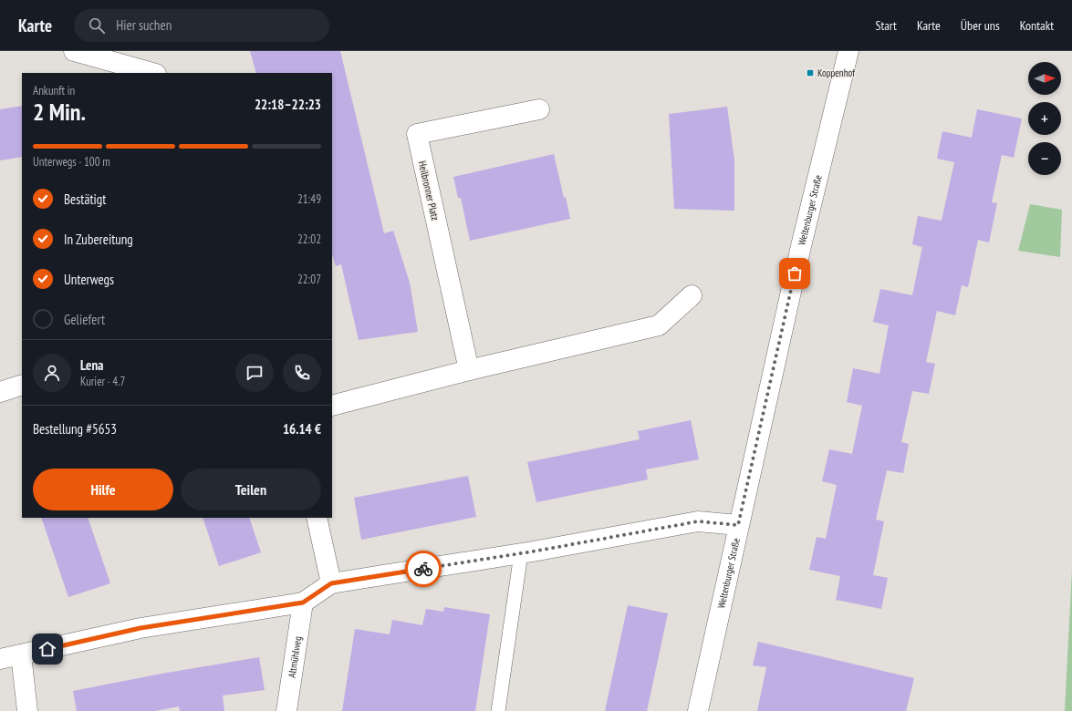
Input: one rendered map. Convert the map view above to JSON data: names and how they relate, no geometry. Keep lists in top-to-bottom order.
{
  "streets": {
    "street": ["Heilbronner Platz", "Weltenburger Straße", "Altmühlweg"]
  },
  "places": {
    "transit": ["Koppenhof"]
  },
  "north": "right",
  "page": {
    "header": "Karte",
    "search": "Hier suchen",
    "nav": [
      "Start",
      "Karte",
      "Über uns",
      "Kontakt"
    ],
    "map_buttons": ["+", "−"],
    "heading": ["2 Min.", "Ankunft in", "22:18–22:23"],
    "panel": [
      "Lena",
      "Kurier · 4.7",
      "Bestellung #5653",
      "16.14 €"
    ],
    "bar": "Unterwegs · 100 m",
    "list": [
      ["Bestätigt", "21:49"],
      ["In Zubereitung", "22:02"],
      ["Unterwegs", "22:07"],
      "Geliefert"
    ],
    "buttons": ["Hilfe", "Teilen"]
  }
}
